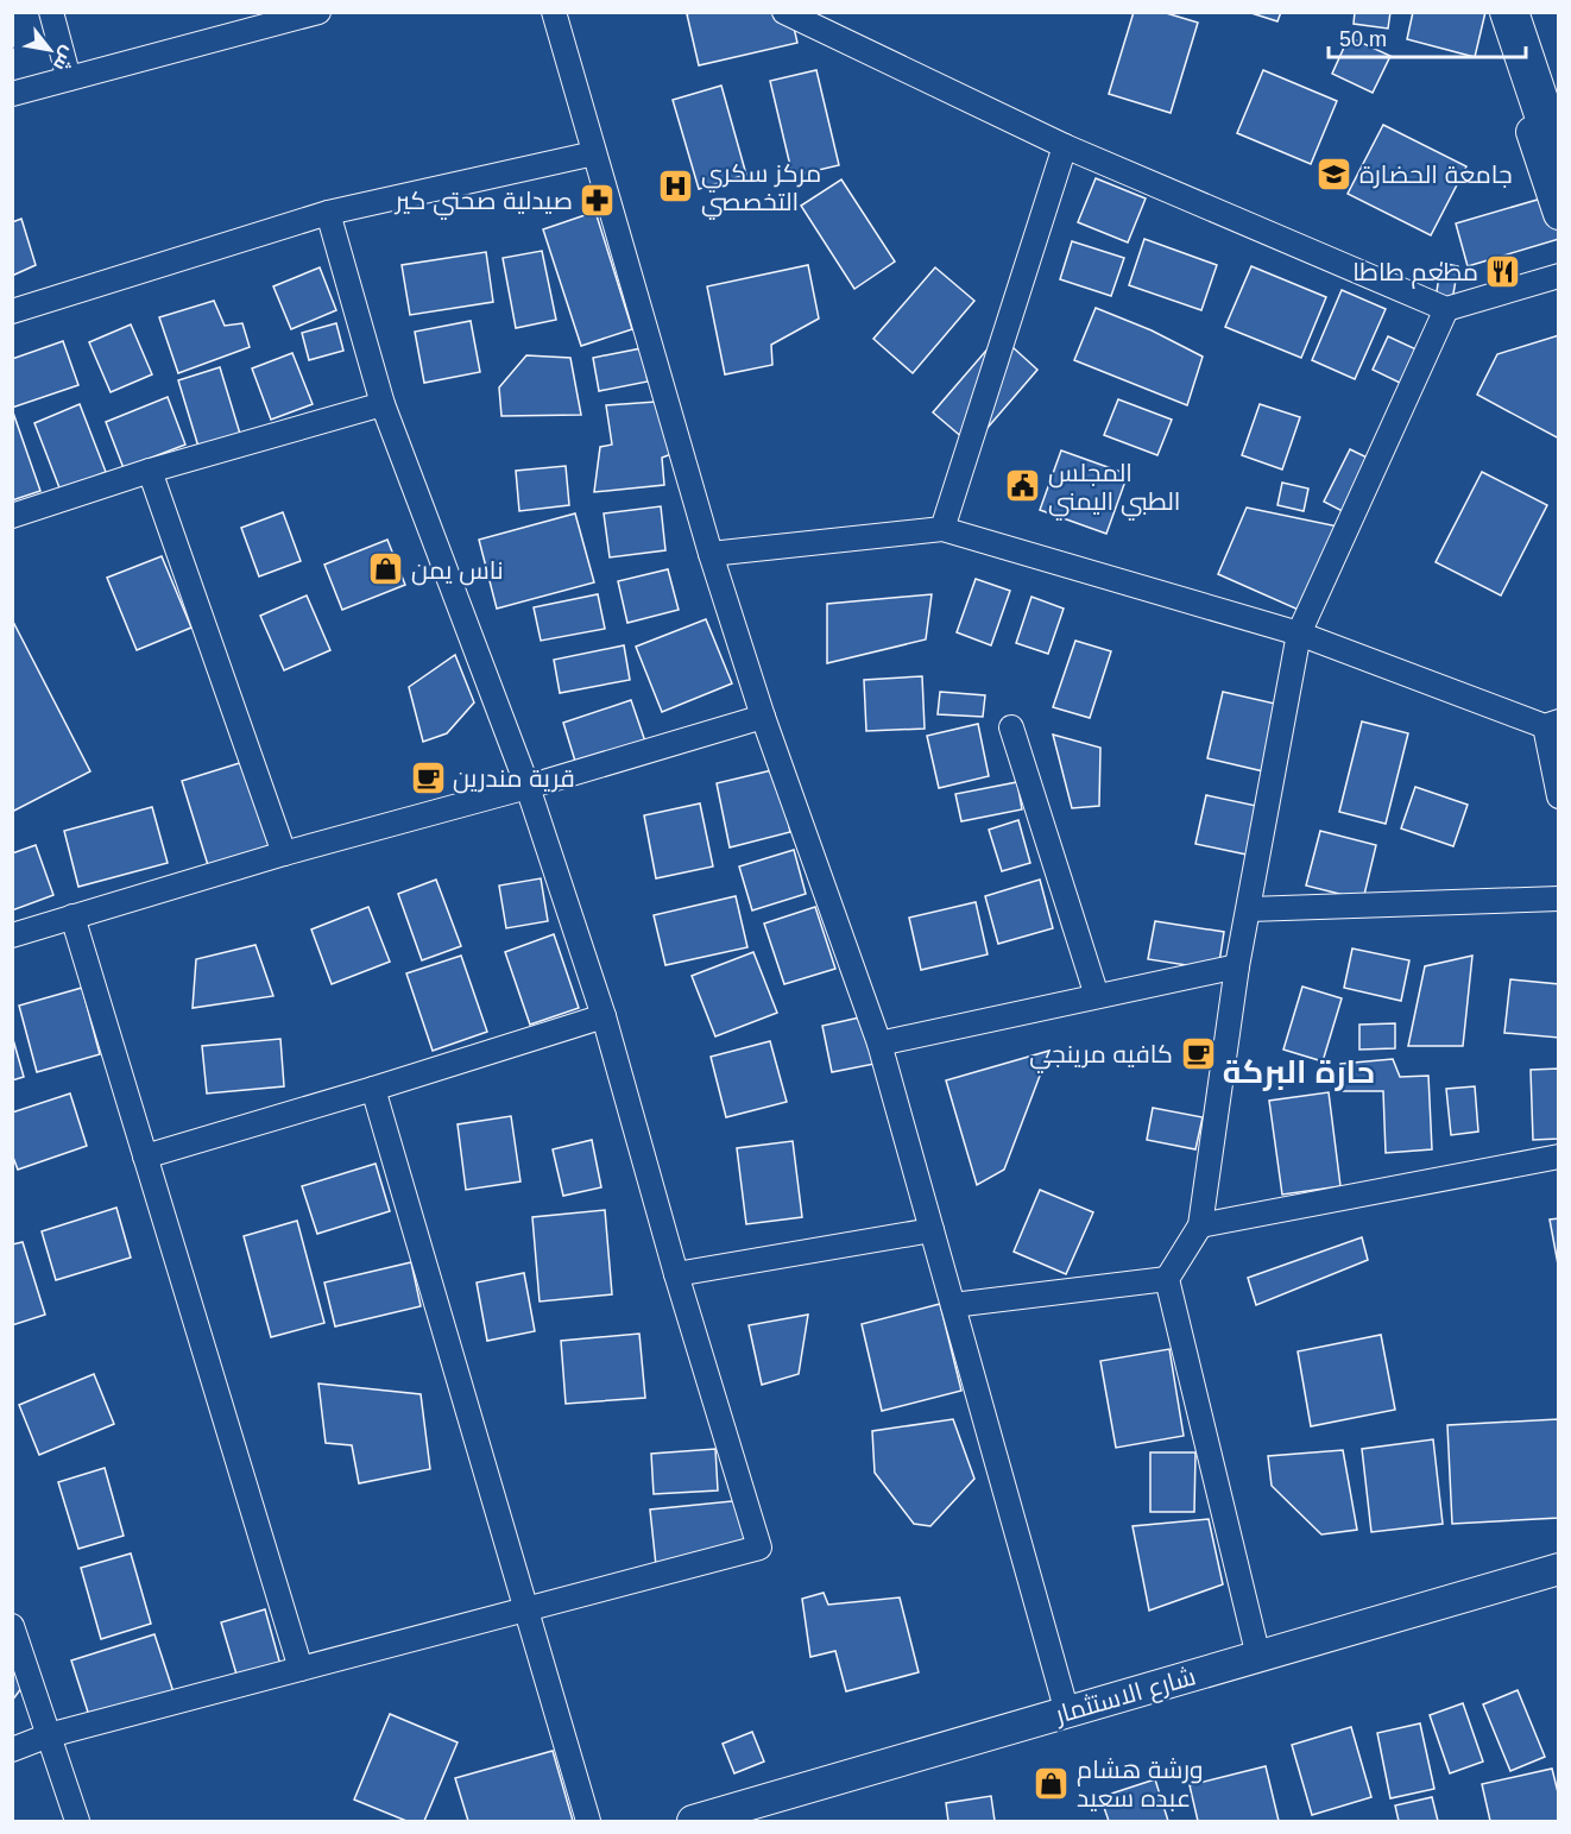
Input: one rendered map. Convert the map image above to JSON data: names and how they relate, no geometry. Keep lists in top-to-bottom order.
{
  "streets": {
    "street": ["شارع الاستثمار"]
  },
  "districts": ["حارة البركة"],
  "places": {
    "school or university": ["جامعة الحضارة"],
    "hospital": ["مركز سكري التخصصي"],
    "pharmacy": ["صيدلية صحتي كير"],
    "restaurant": ["مطعم طاطا"],
    "public building": ["المجلس الطبي اليمني"],
    "shop": ["ناس يمن", "ورشة هشام عبده سعيد"],
    "cafe": ["قرية مندرين", "كافيه مرينجي"]
  },
  "scale_bar": "50 m",
  "north": "bottom right"
}
